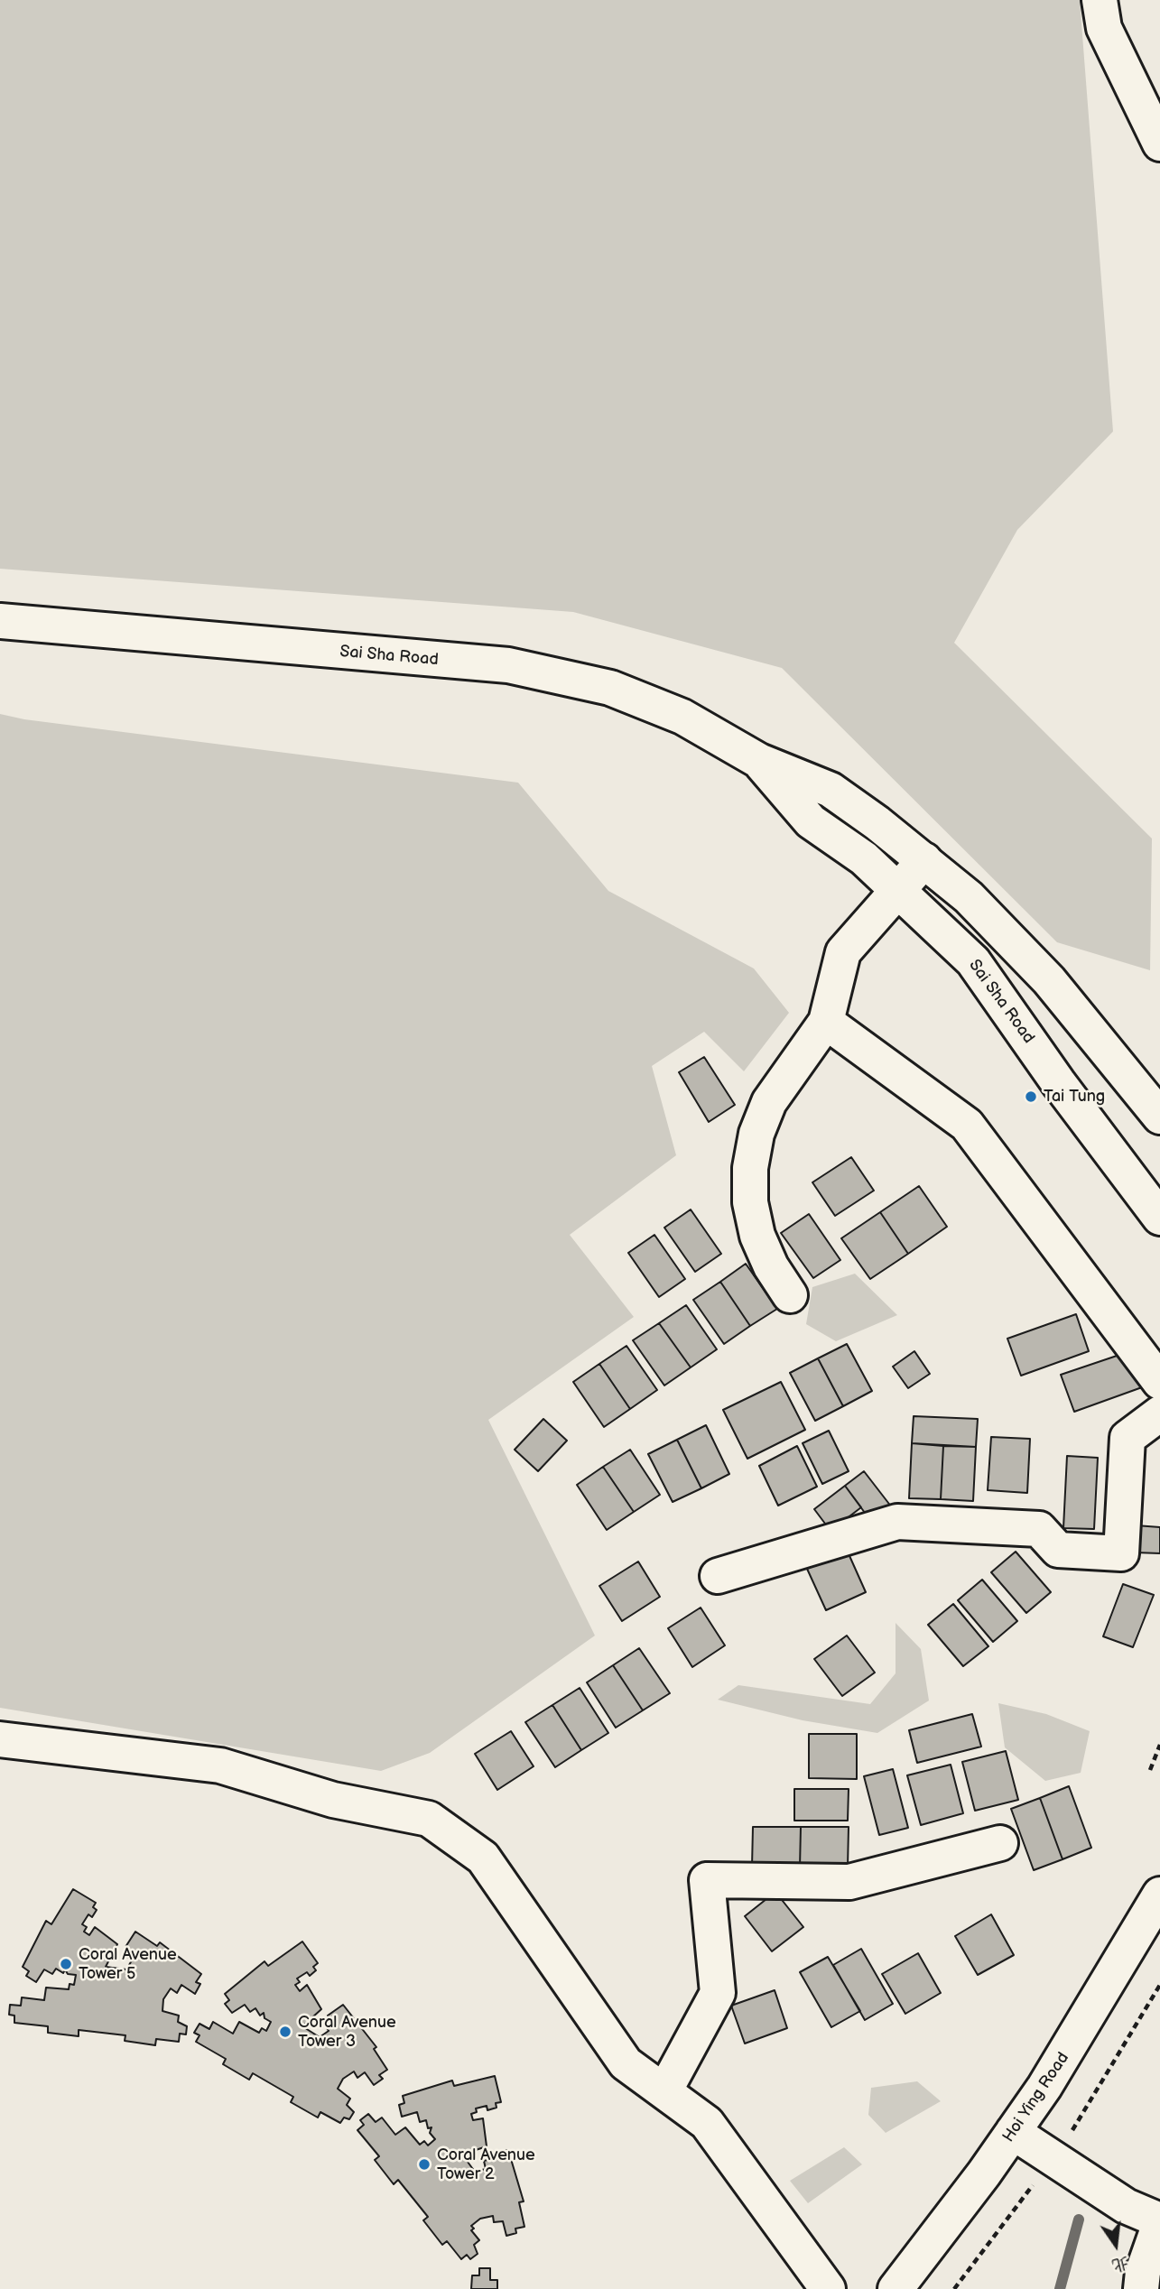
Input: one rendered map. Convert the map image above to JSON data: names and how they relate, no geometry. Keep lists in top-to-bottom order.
{
  "streets": {
    "street": ["Sai Sha Road", "Hoi Ying Road"]
  },
  "places": [
    "Tai Tung",
    "Coral Avenue Tower 5",
    "Coral Avenue Tower 3",
    "Coral Avenue Tower 2"
  ],
  "north": "bottom"
}
